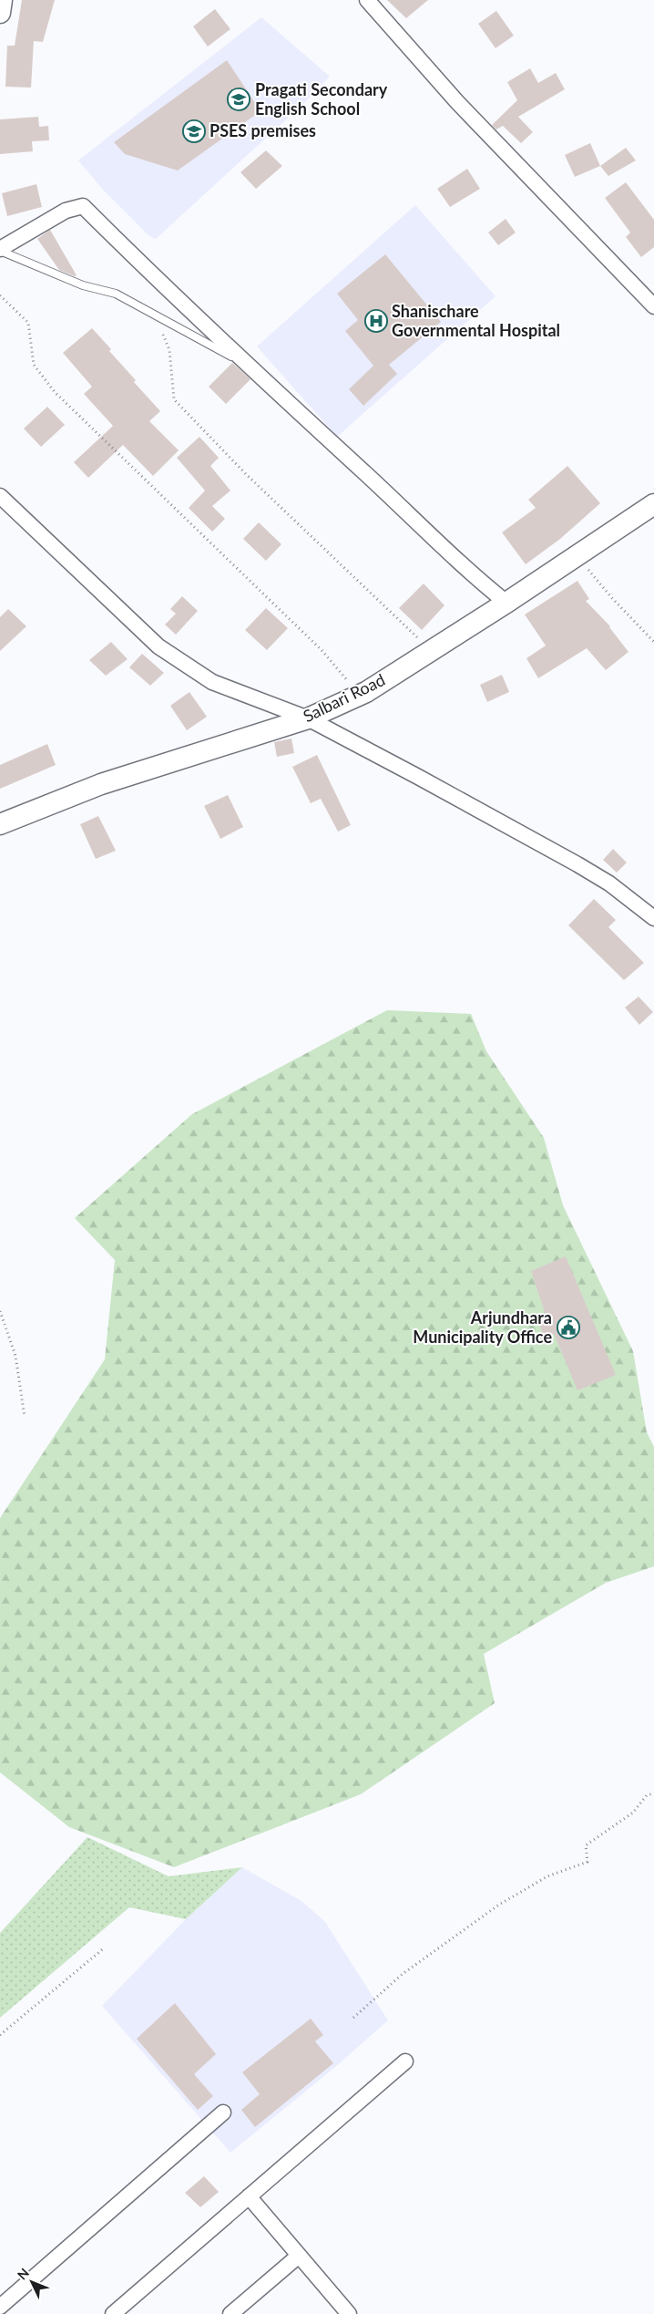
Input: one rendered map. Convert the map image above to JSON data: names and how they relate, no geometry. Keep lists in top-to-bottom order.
{
  "streets": {
    "street": ["Salbari Road"]
  },
  "places": {
    "school or university": ["Pragati Secondary English School", "PSES premises"],
    "hospital": ["Shanischare Governmental Hospital"],
    "public building": ["Arjundhara Municipality Office"]
  },
  "north": "top left"
}
